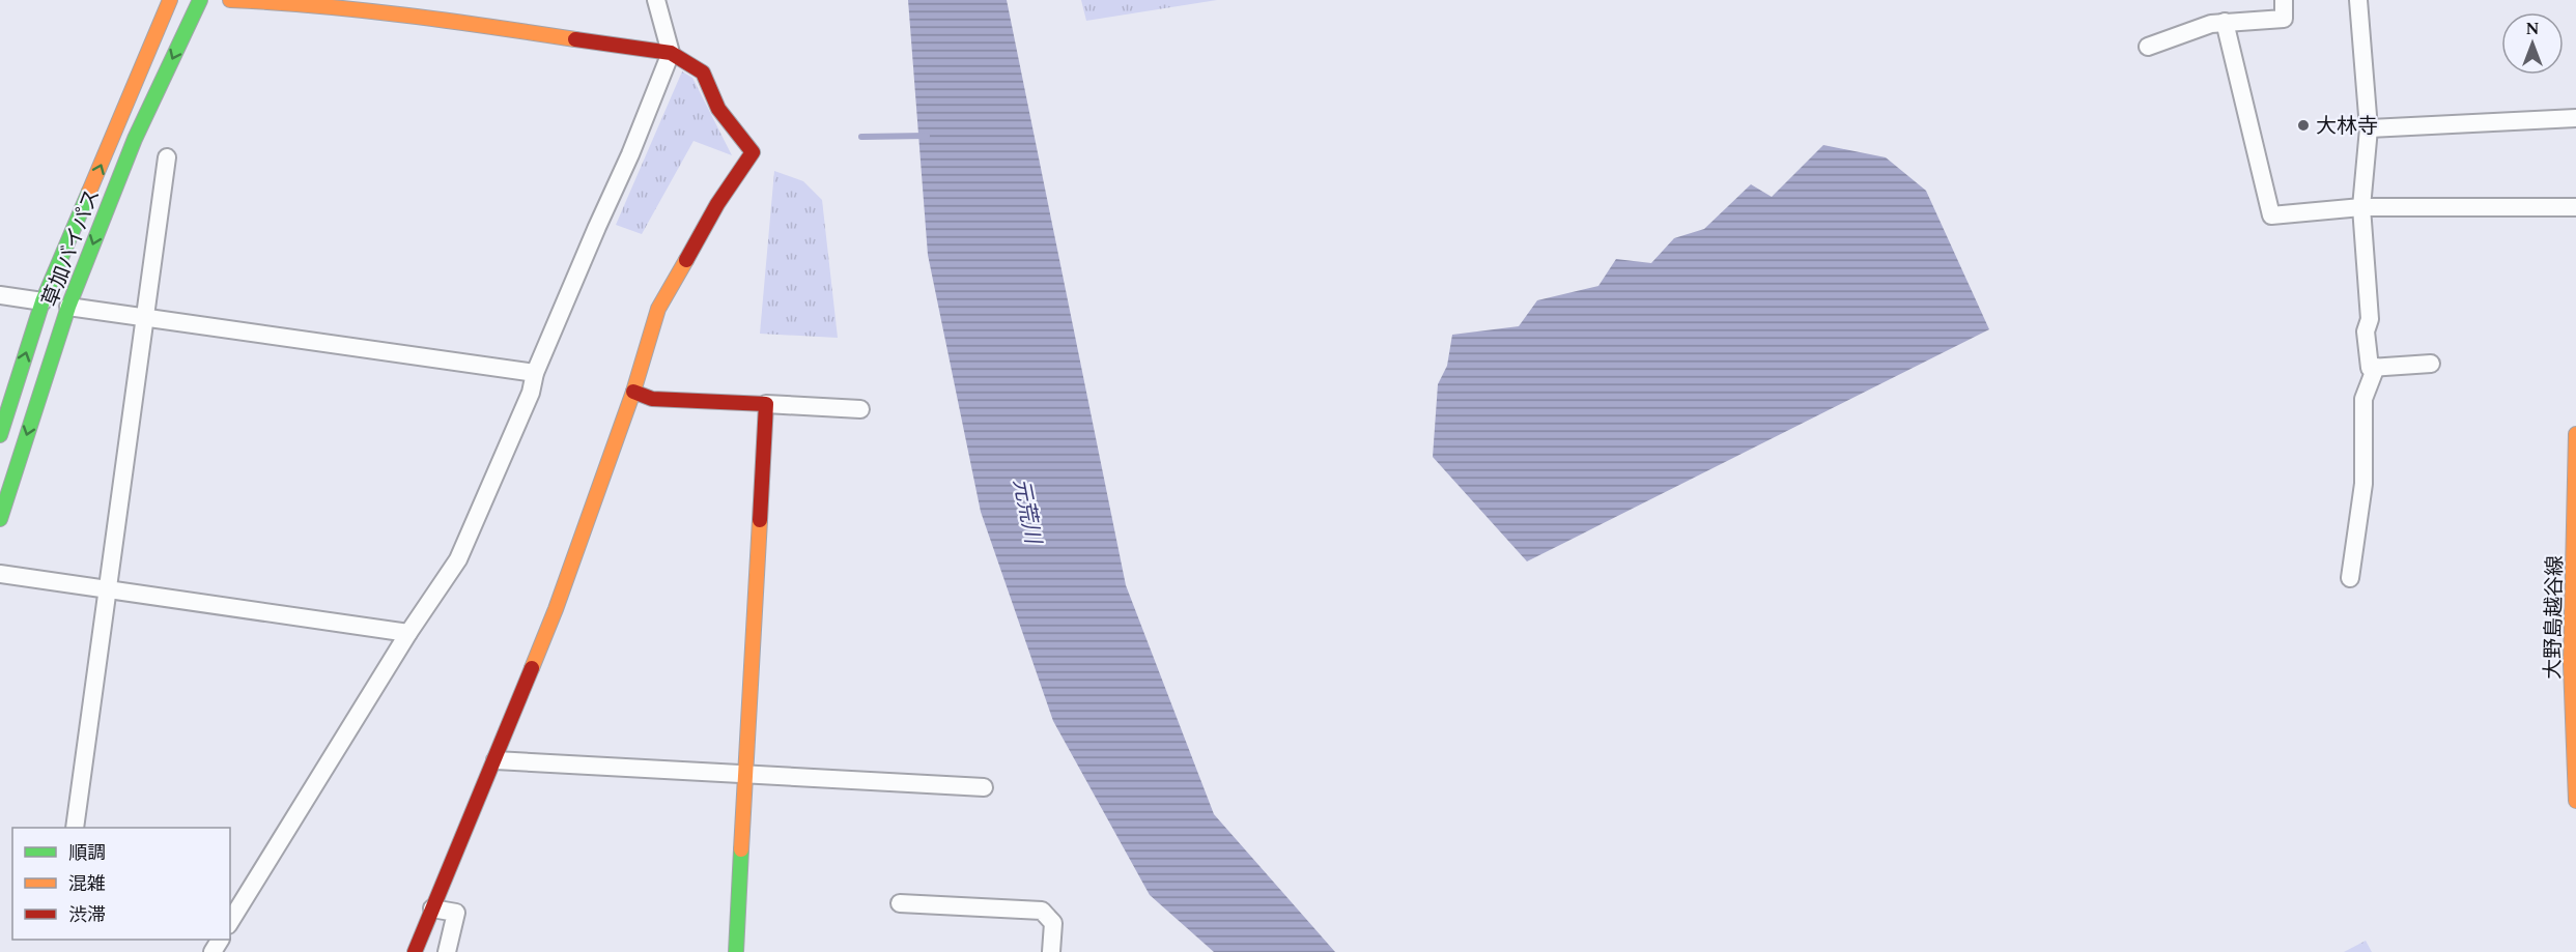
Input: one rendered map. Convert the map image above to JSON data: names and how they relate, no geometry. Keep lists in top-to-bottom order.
{
  "streets": {
    "main road": ["草加バイパス", "大野島越谷線"]
  },
  "water": ["元荒川"],
  "places": ["大林寺"],
  "legend": ["順調", "混雑", "渋滞"],
  "north": "top"
}
